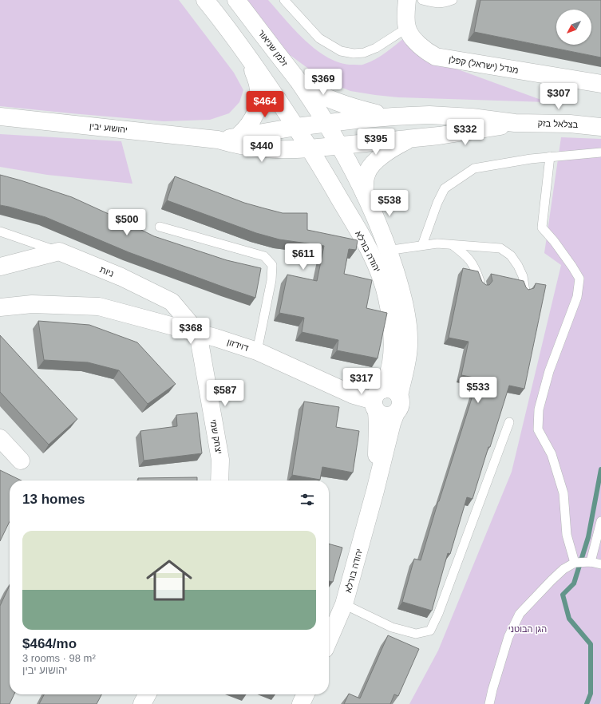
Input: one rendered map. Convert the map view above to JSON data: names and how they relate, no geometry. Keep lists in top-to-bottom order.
{
  "streets": {
    "street": [
      "זלמן שניאור",
      "מנדל (ישראל) קפלן",
      "בצלאל בזק",
      "יהושוע יבין",
      "יהודה בורלא",
      "ניות",
      "דוידזון",
      "יצחק שמי"
    ]
  },
  "crossings": [
    ["זלמן שניאור", "בצלאל בזק"],
    ["זלמן שניאור", "יהושוע יבין"],
    ["זלמן שניאור", "יהודה בורלא"],
    ["בצלאל בזק", "יהושוע יבין"],
    ["בצלאל בזק", "יהודה בורלא"],
    ["יהושוע יבין", "יהודה בורלא"],
    ["יהודה בורלא", "דוידזון"],
    ["ניות", "דוידזון"],
    ["ניות", "יצחק שמי"],
    ["דוידזון", "יצחק שמי"]
  ],
  "parks": ["הגן הבוטני"],
  "north": "bottom left",
  "page": {
    "price": [
      "$369",
      "$307",
      "$464",
      "$332",
      "$395",
      "$440",
      "$538",
      "$500",
      "$611",
      "$368",
      "$317",
      "$533",
      "$587"
    ],
    "heading": "13 homes",
    "list": [
      {
        "name": "$464/mo",
        "note": "3 rooms · 98 m² · יהושוע יבין"
      }
    ]
  }
}
